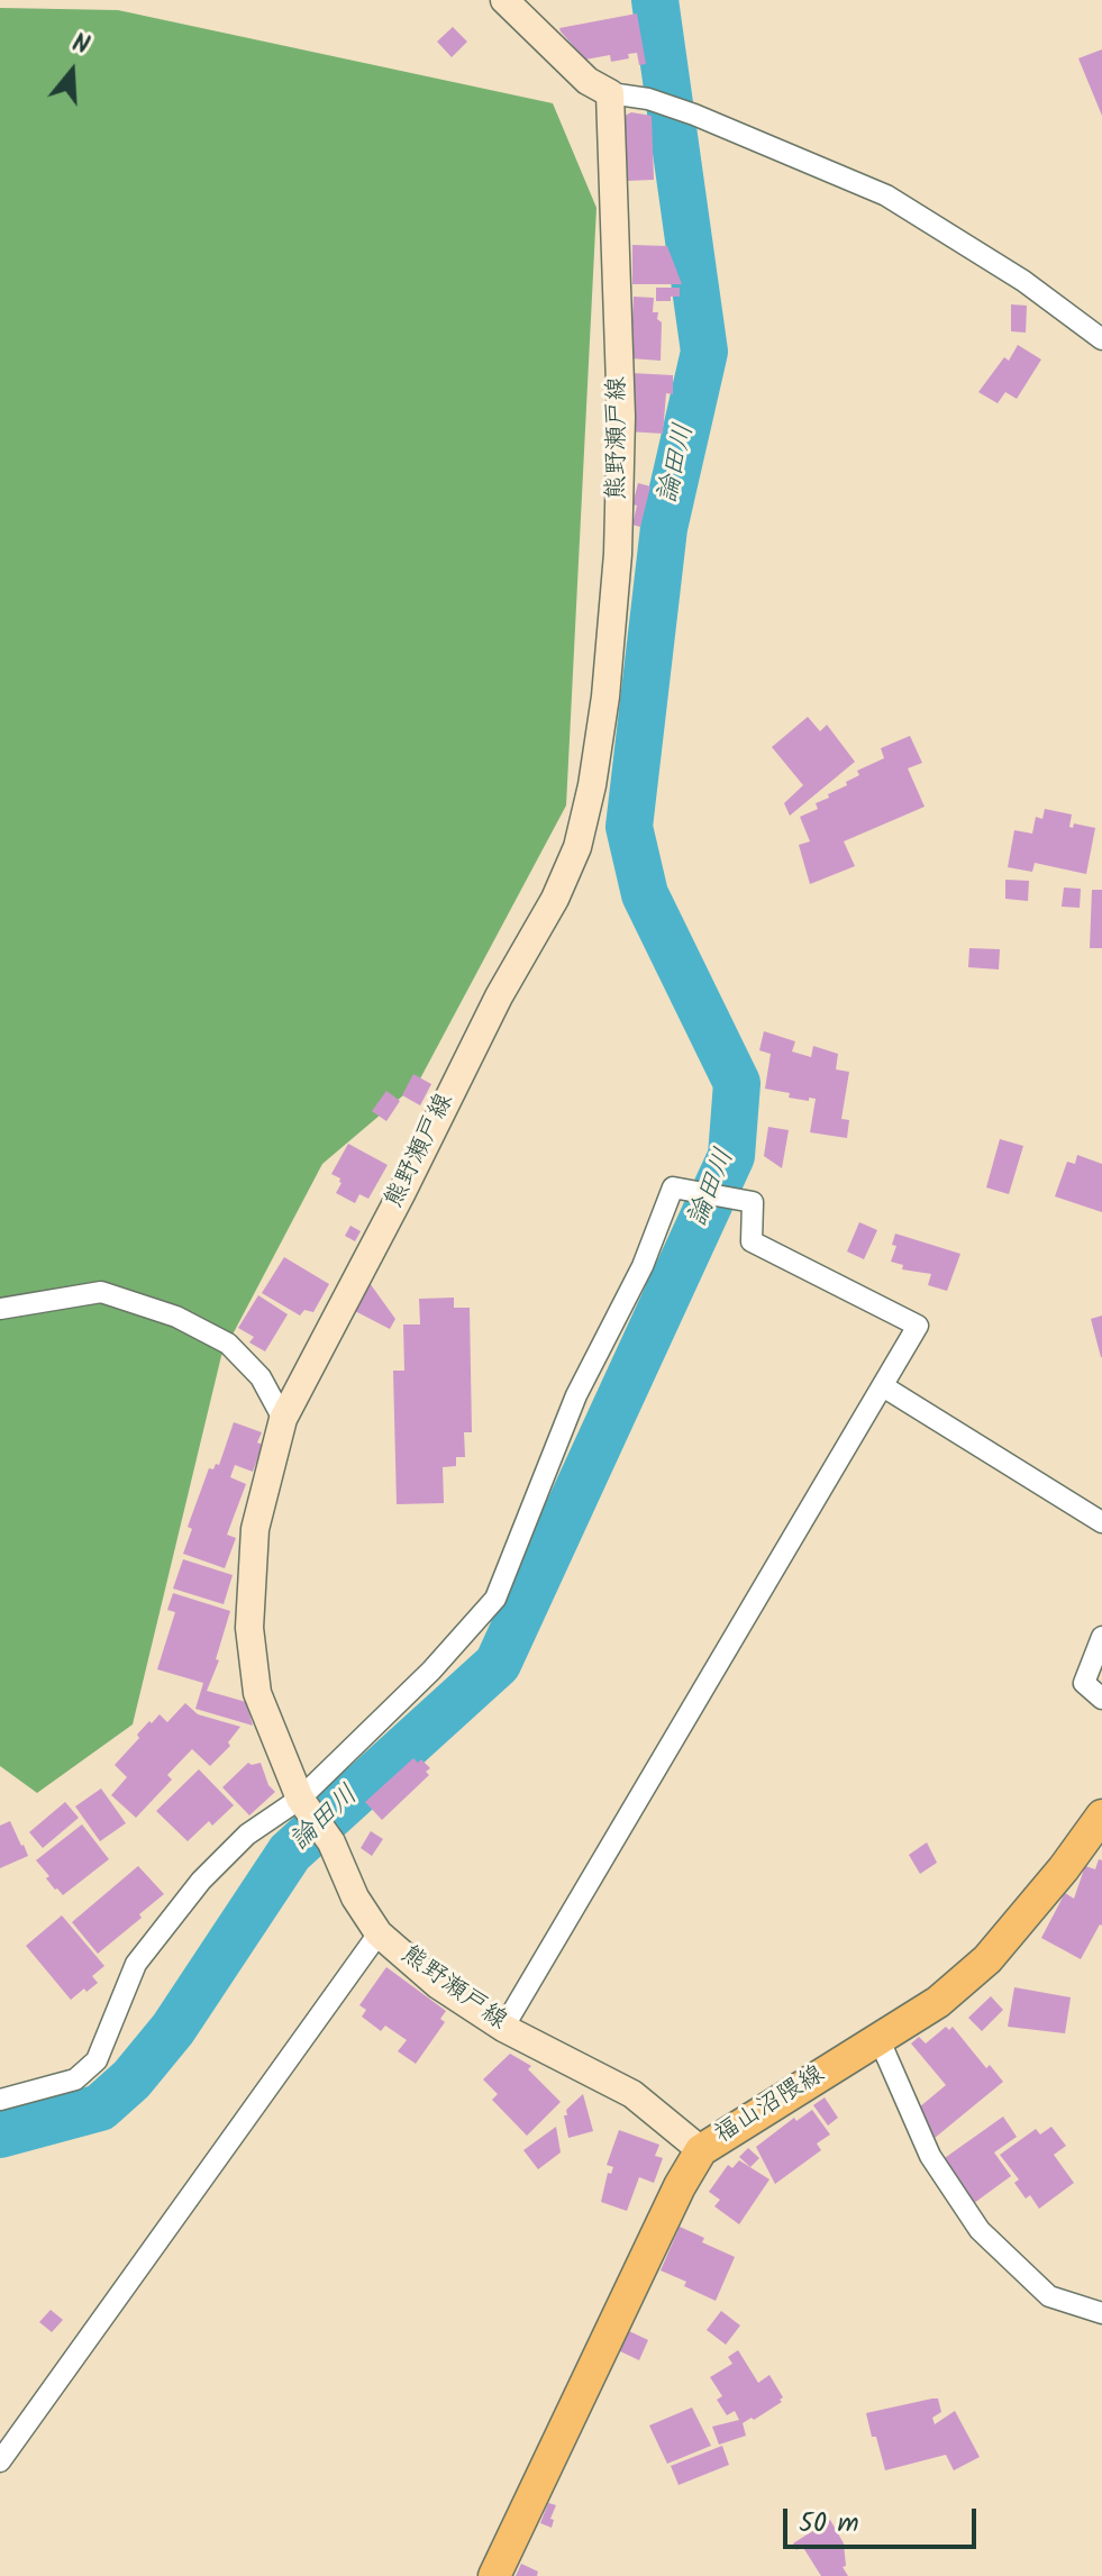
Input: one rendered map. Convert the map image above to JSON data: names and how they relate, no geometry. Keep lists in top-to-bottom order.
{
  "streets": {
    "main road": ["熊野瀬戸線", "福山沼隈線"]
  },
  "crossings": [
    ["熊野瀬戸線", "福山沼隈線"]
  ],
  "water": ["論田川"],
  "scale_bar": "50 m",
  "north": "top"
}
